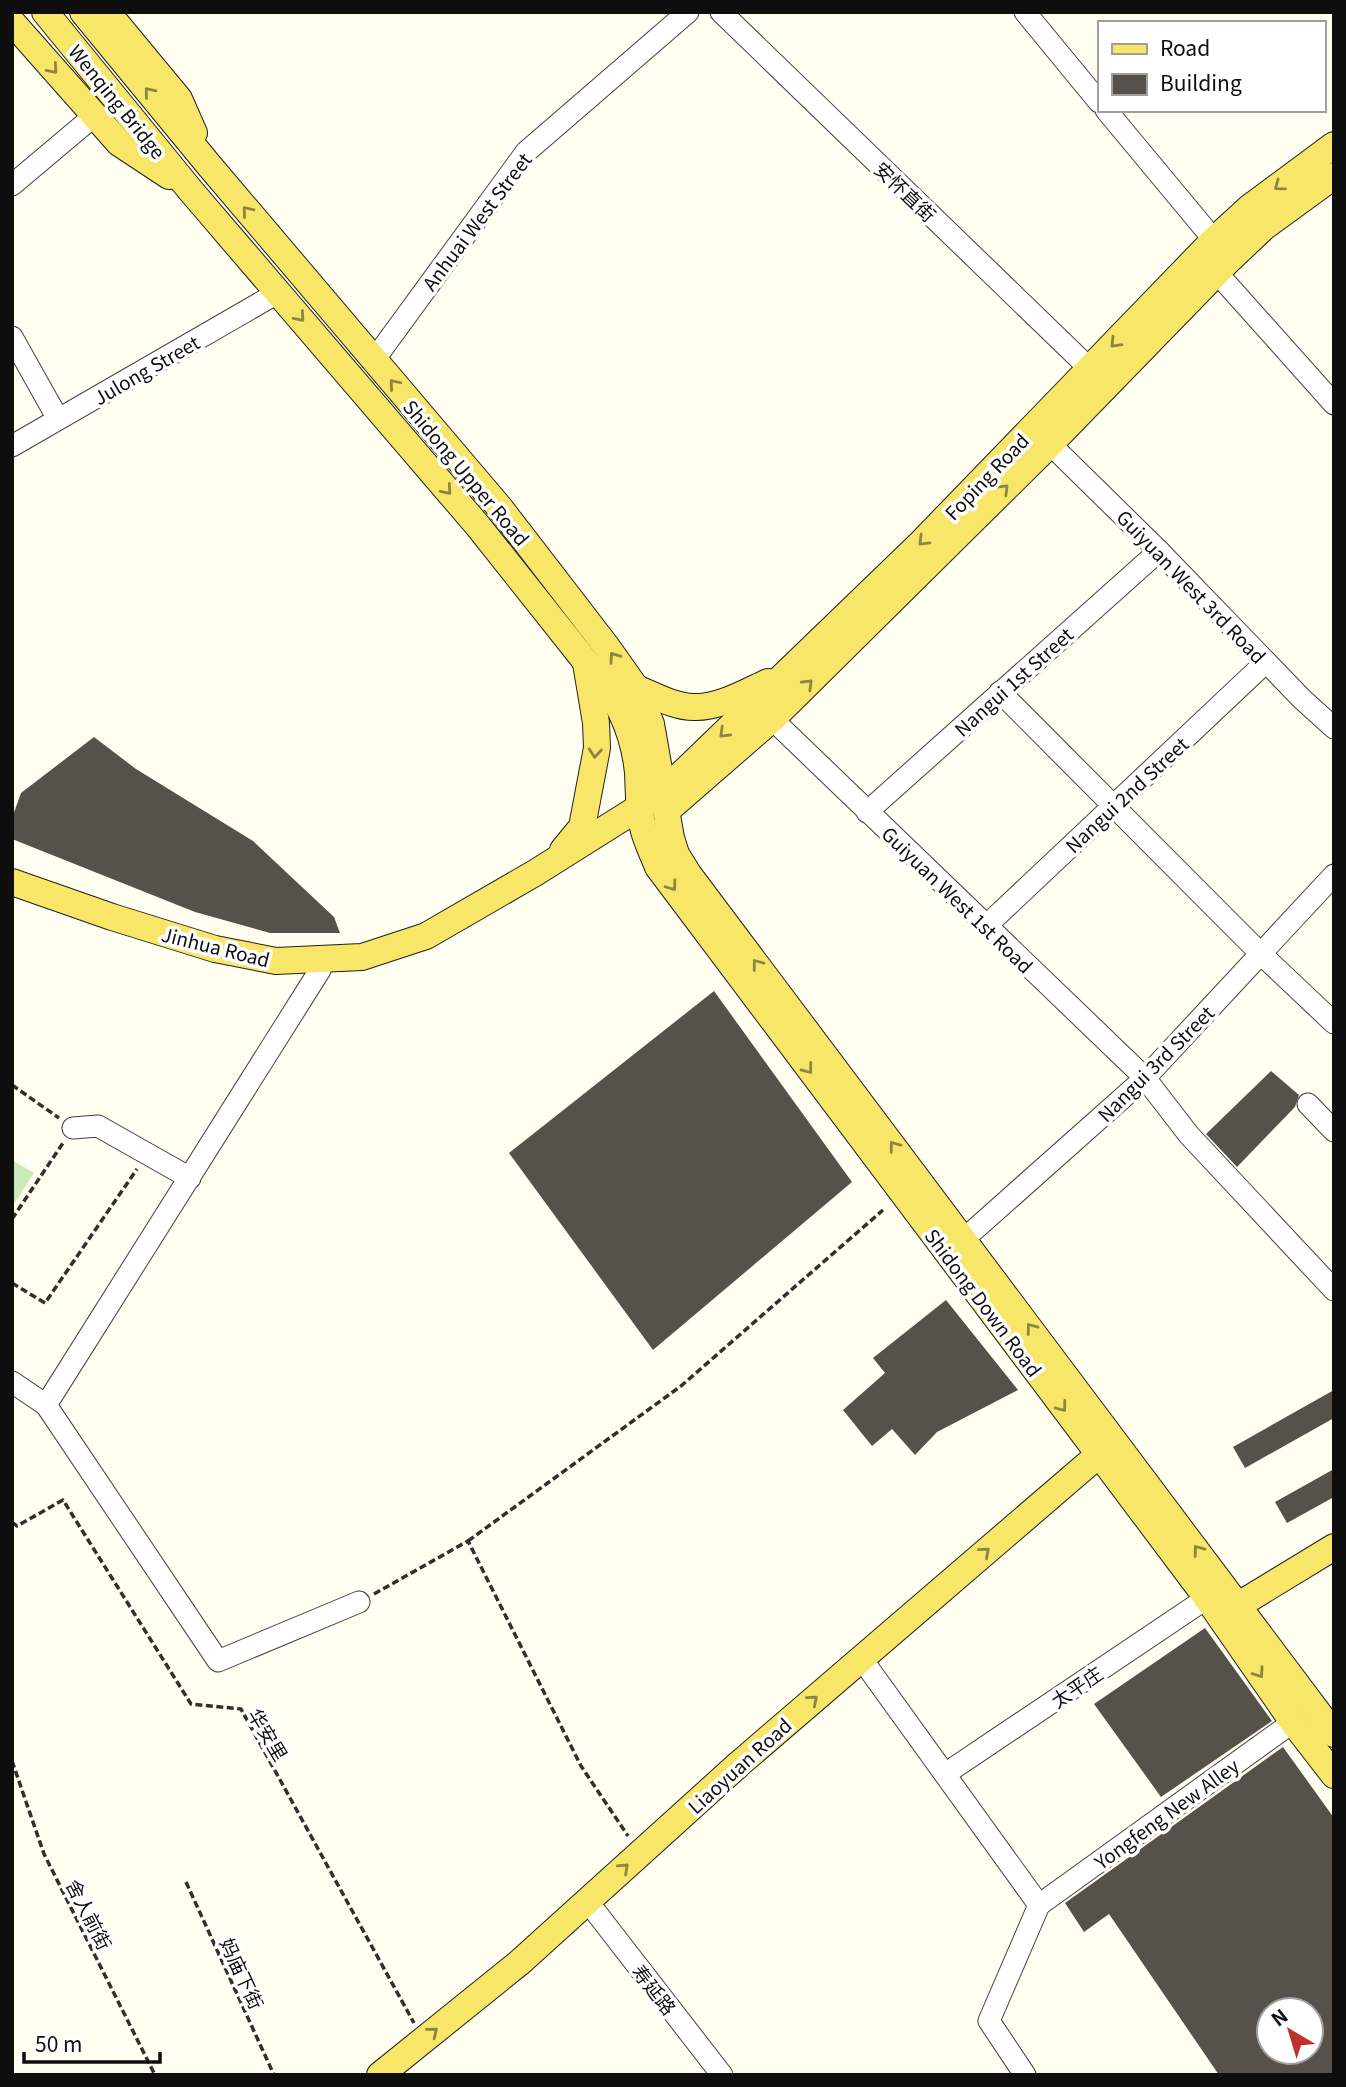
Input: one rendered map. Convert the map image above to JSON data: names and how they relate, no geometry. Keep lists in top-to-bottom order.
{
  "streets": {
    "main road": [
      "Wenqing Bridge",
      "Shidong Upper Road",
      "Foping Road",
      "Jinhua Road",
      "Shidong Down Road",
      "Liaoyuan Road"
    ],
    "street": [
      "安怀直街",
      "Anhuai West Street",
      "Julong Street",
      "Guiyuan West 3rd Road",
      "Nangui 1st Street",
      "Nangui 2nd Street",
      "Guiyuan West 1st Road",
      "Nangui 3rd Street",
      "太平庄",
      "Yongfeng New Alley",
      "寿延路"
    ],
    "path": ["华安里", "舍人前街", "妈庙下街"]
  },
  "crossings": [
    ["Wenqing Bridge", "Shidong Upper Road"],
    ["安怀直街", "Foping Road"],
    ["Anhuai West Street", "Shidong Upper Road"],
    ["Julong Street", "Shidong Upper Road"],
    ["Shidong Upper Road", "Foping Road"],
    ["Shidong Upper Road", "Jinhua Road"],
    ["Shidong Upper Road", "Shidong Down Road"],
    ["Foping Road", "Guiyuan West 3rd Road"],
    ["Foping Road", "Guiyuan West 1st Road"],
    ["Foping Road", "Jinhua Road"],
    ["Foping Road", "Shidong Down Road"],
    ["Guiyuan West 3rd Road", "Nangui 1st Street"],
    ["Guiyuan West 3rd Road", "Nangui 2nd Street"],
    ["Nangui 1st Street", "Guiyuan West 1st Road"],
    ["Nangui 2nd Street", "Guiyuan West 1st Road"],
    ["Guiyuan West 1st Road", "Nangui 3rd Street"],
    ["Jinhua Road", "Shidong Down Road"],
    ["Nangui 3rd Street", "Shidong Down Road"],
    ["Shidong Down Road", "太平庄"],
    ["Shidong Down Road", "Liaoyuan Road"],
    ["Shidong Down Road", "Yongfeng New Alley"],
    ["华安里", "Liaoyuan Road"],
    ["Liaoyuan Road", "寿延路"]
  ],
  "one_way": ["Liaoyuan Road"],
  "legend": ["Road", "Building"],
  "scale_bar": "50 m",
  "north": "top left"
}
